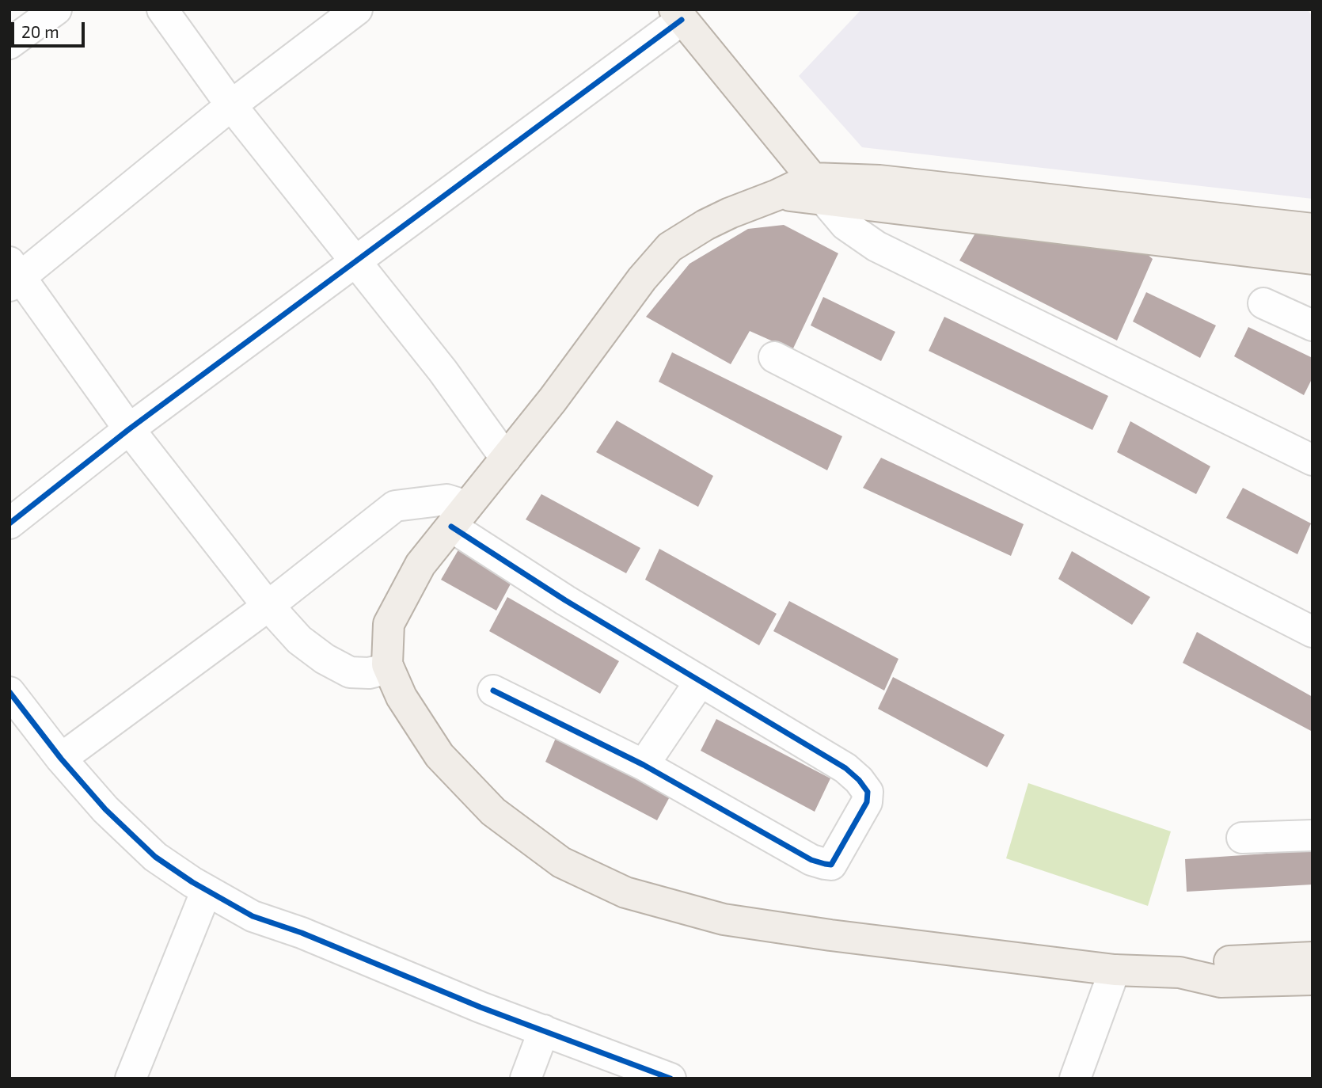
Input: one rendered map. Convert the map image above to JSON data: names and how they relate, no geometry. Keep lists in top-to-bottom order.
{
  "scale_bar": "20 m"
}
